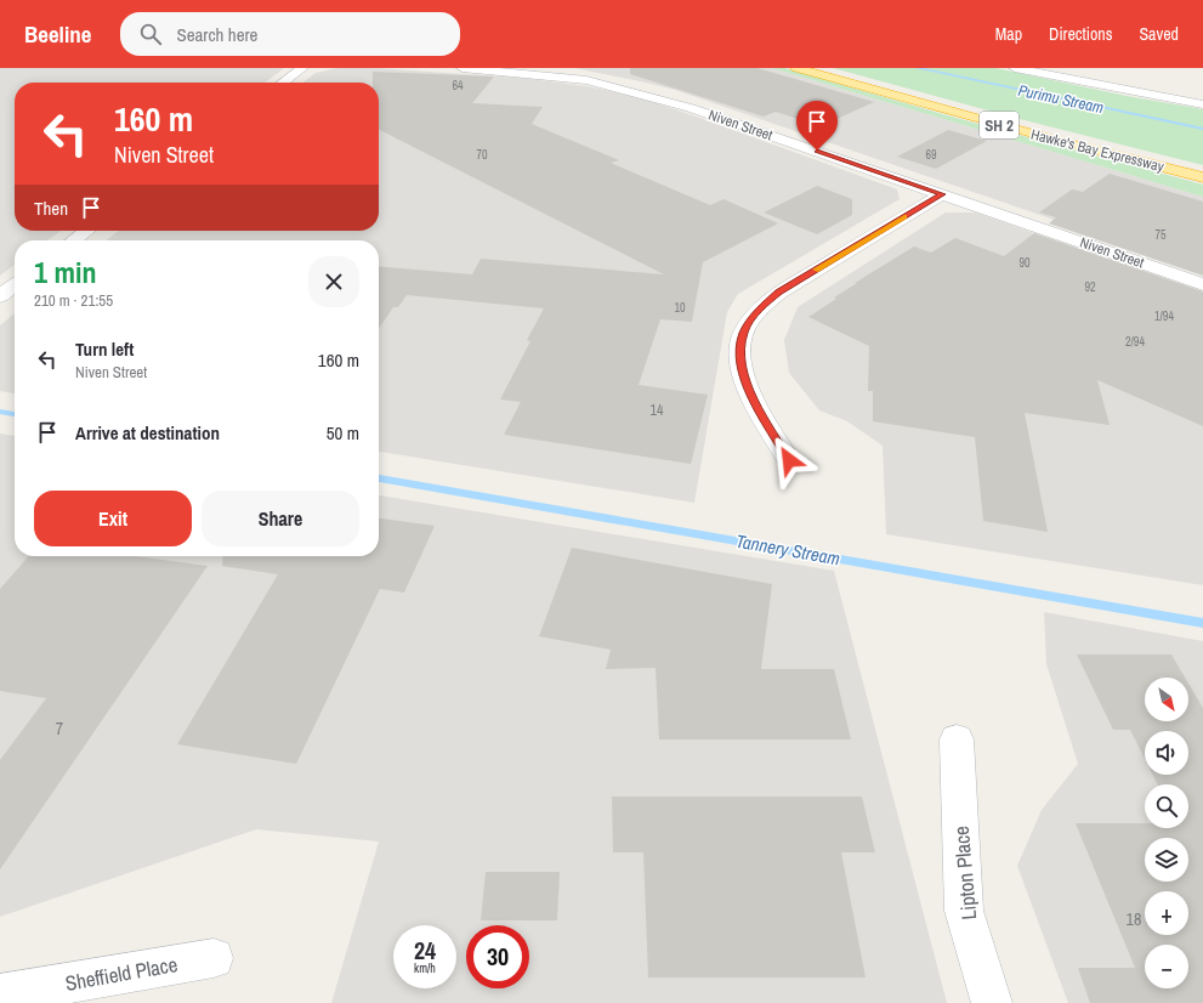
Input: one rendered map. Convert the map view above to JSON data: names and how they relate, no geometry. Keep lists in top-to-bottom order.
{
  "streets": {
    "highway": ["SH 2", "Hawke's Bay Expressway"],
    "street": ["Niven Street", "Lipton Place", "Sheffield Place"]
  },
  "water": ["Purimu Stream", "Tannery Stream"],
  "house_numbers": [
    "64",
    "70",
    "69",
    "75",
    "90",
    "92",
    "10",
    "1/94",
    "2/94",
    "14",
    "7",
    "18"
  ],
  "north": "bottom right",
  "page": {
    "header": "Beeline",
    "search": "Search here",
    "nav": ["Map", "Directions", "Saved"],
    "turn": ["160 m", "Niven Street"],
    "then": "Then",
    "heading": ["1 min", "210 m · 21:55"],
    "list": [
      {
        "name": "Turn left",
        "note": "Niven Street",
        "value": "160 m"
      },
      {
        "name": "Arrive at destination",
        "value": "50 m"
      }
    ],
    "buttons": ["Exit", "Share"],
    "map_buttons": ["+", "−"],
    "speed": "24 km/h",
    "limit": "30"
  }
}
